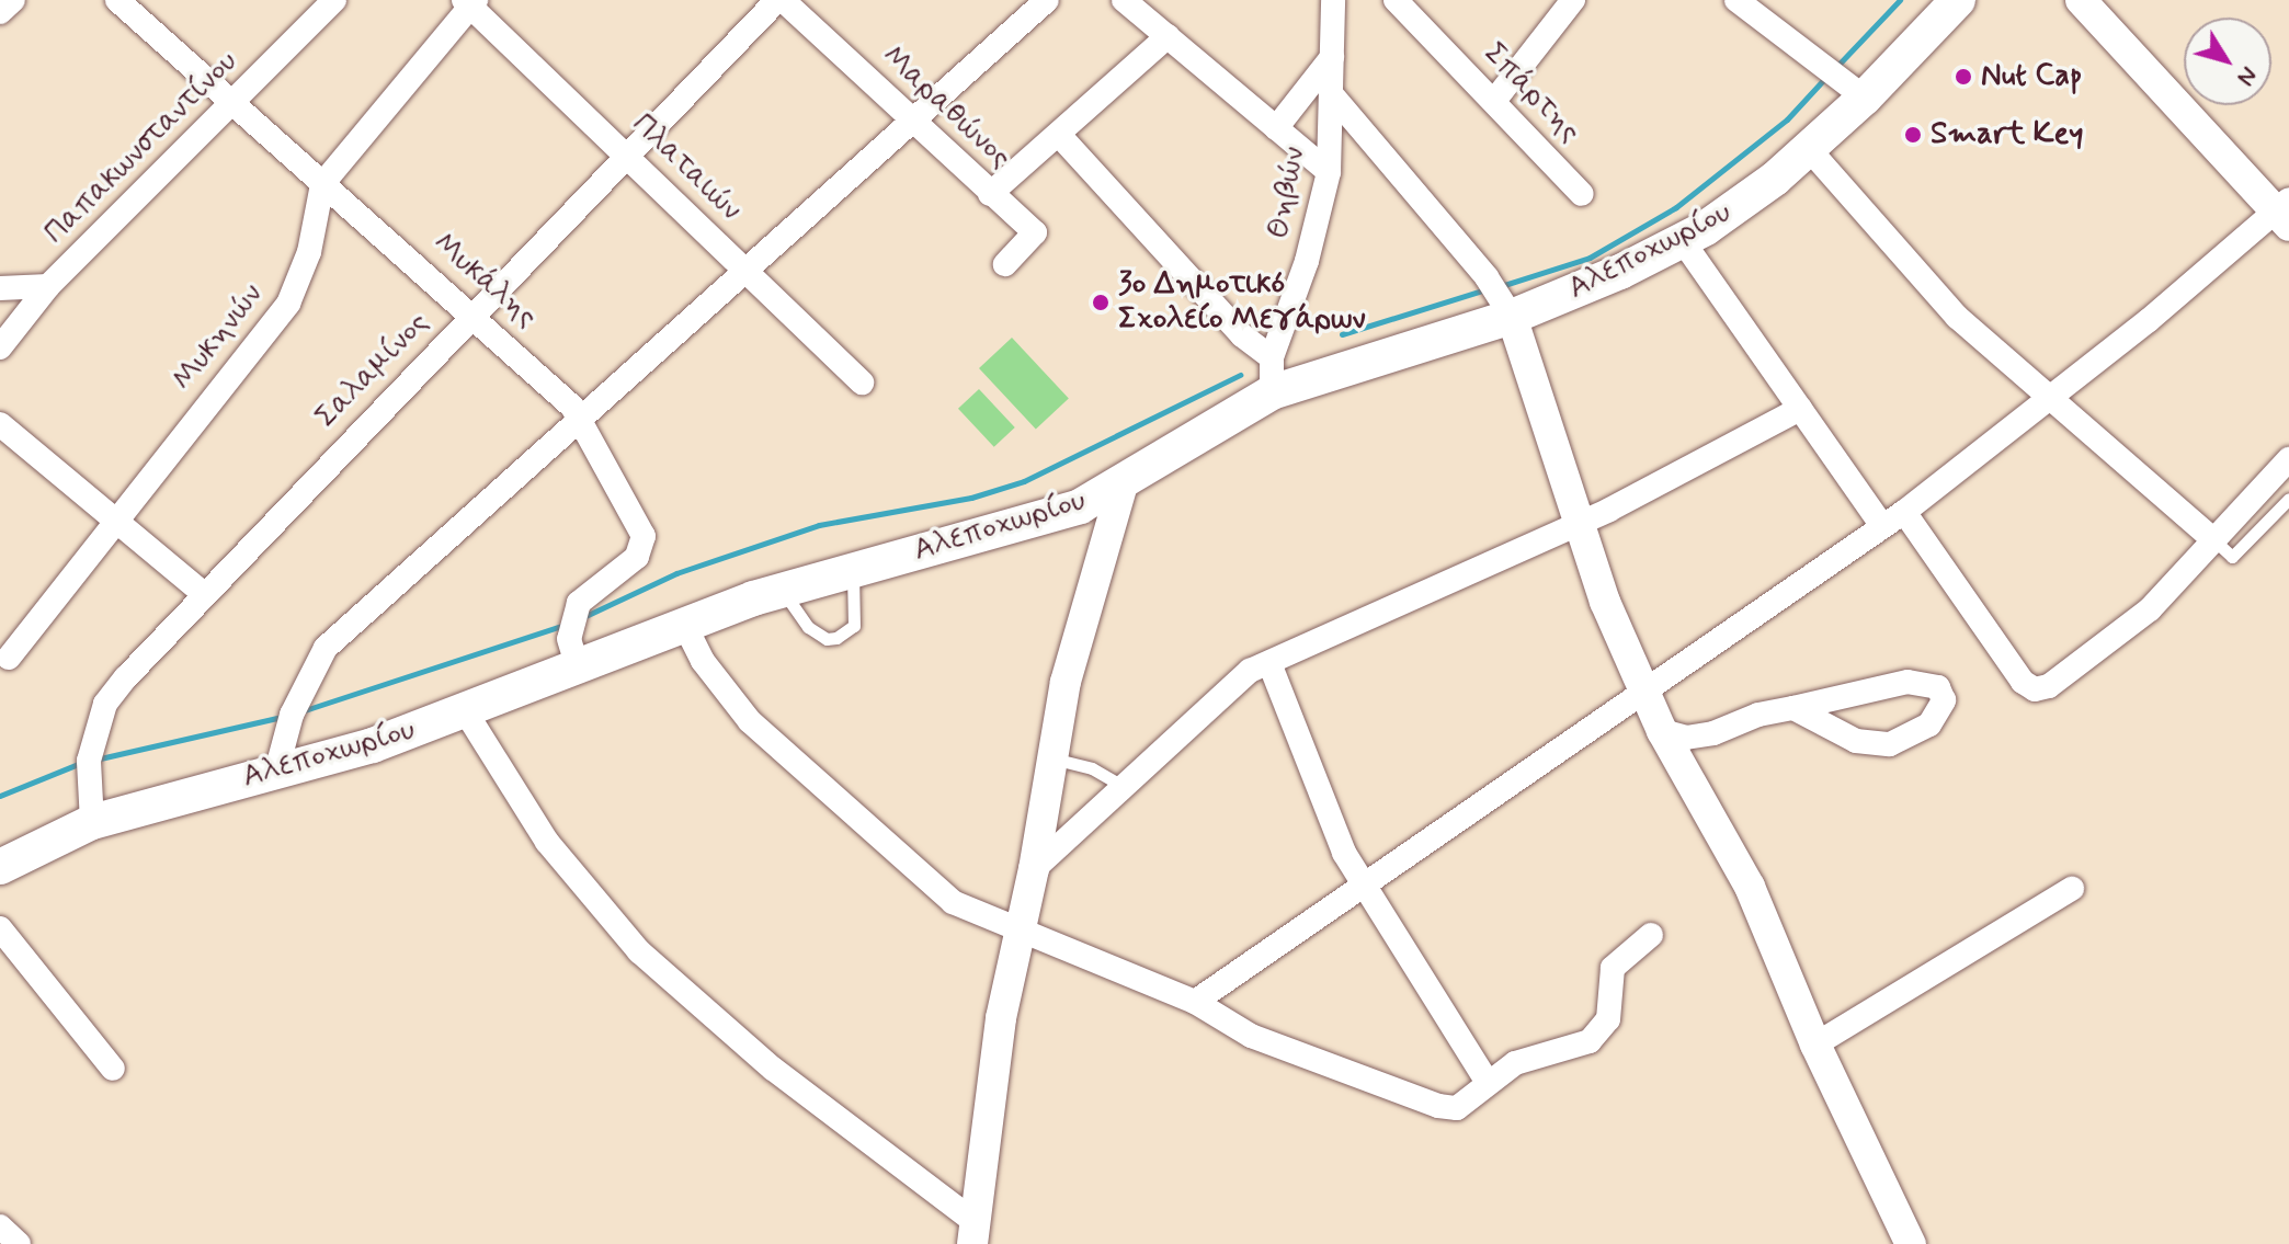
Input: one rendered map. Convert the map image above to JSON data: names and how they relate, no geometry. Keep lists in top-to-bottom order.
{
  "streets": {
    "main road": ["Αλεποχωρίου"],
    "street": [
      "Σπάρτης",
      "Μαραθώνος",
      "Παπακωνσταντίνου",
      "Πλαταιών",
      "Θηβών",
      "Μυκάλης",
      "Μυκηνών",
      "Σαλαμίνος"
    ]
  },
  "crossings": [
    ["Μαραθώνος", "Σαλαμίνος"],
    ["Παπακωνσταντίνου", "Μυκάλης"],
    ["Πλαταιών", "Μυκηνών"],
    ["Πλαταιών", "Σαλαμίνος"],
    ["Θηβών", "Αλεποχωρίου"],
    ["Αλεποχωρίου", "Μυκάλης"],
    ["Αλεποχωρίου", "Σαλαμίνος"],
    ["Μυκάλης", "Μυκηνών"],
    ["Μυκάλης", "Σαλαμίνος"]
  ],
  "places": ["Nut Cap", "Smart Key", "3ο Δημοτικό Σχολείο Μεγάρων"],
  "north": "bottom right"
}
